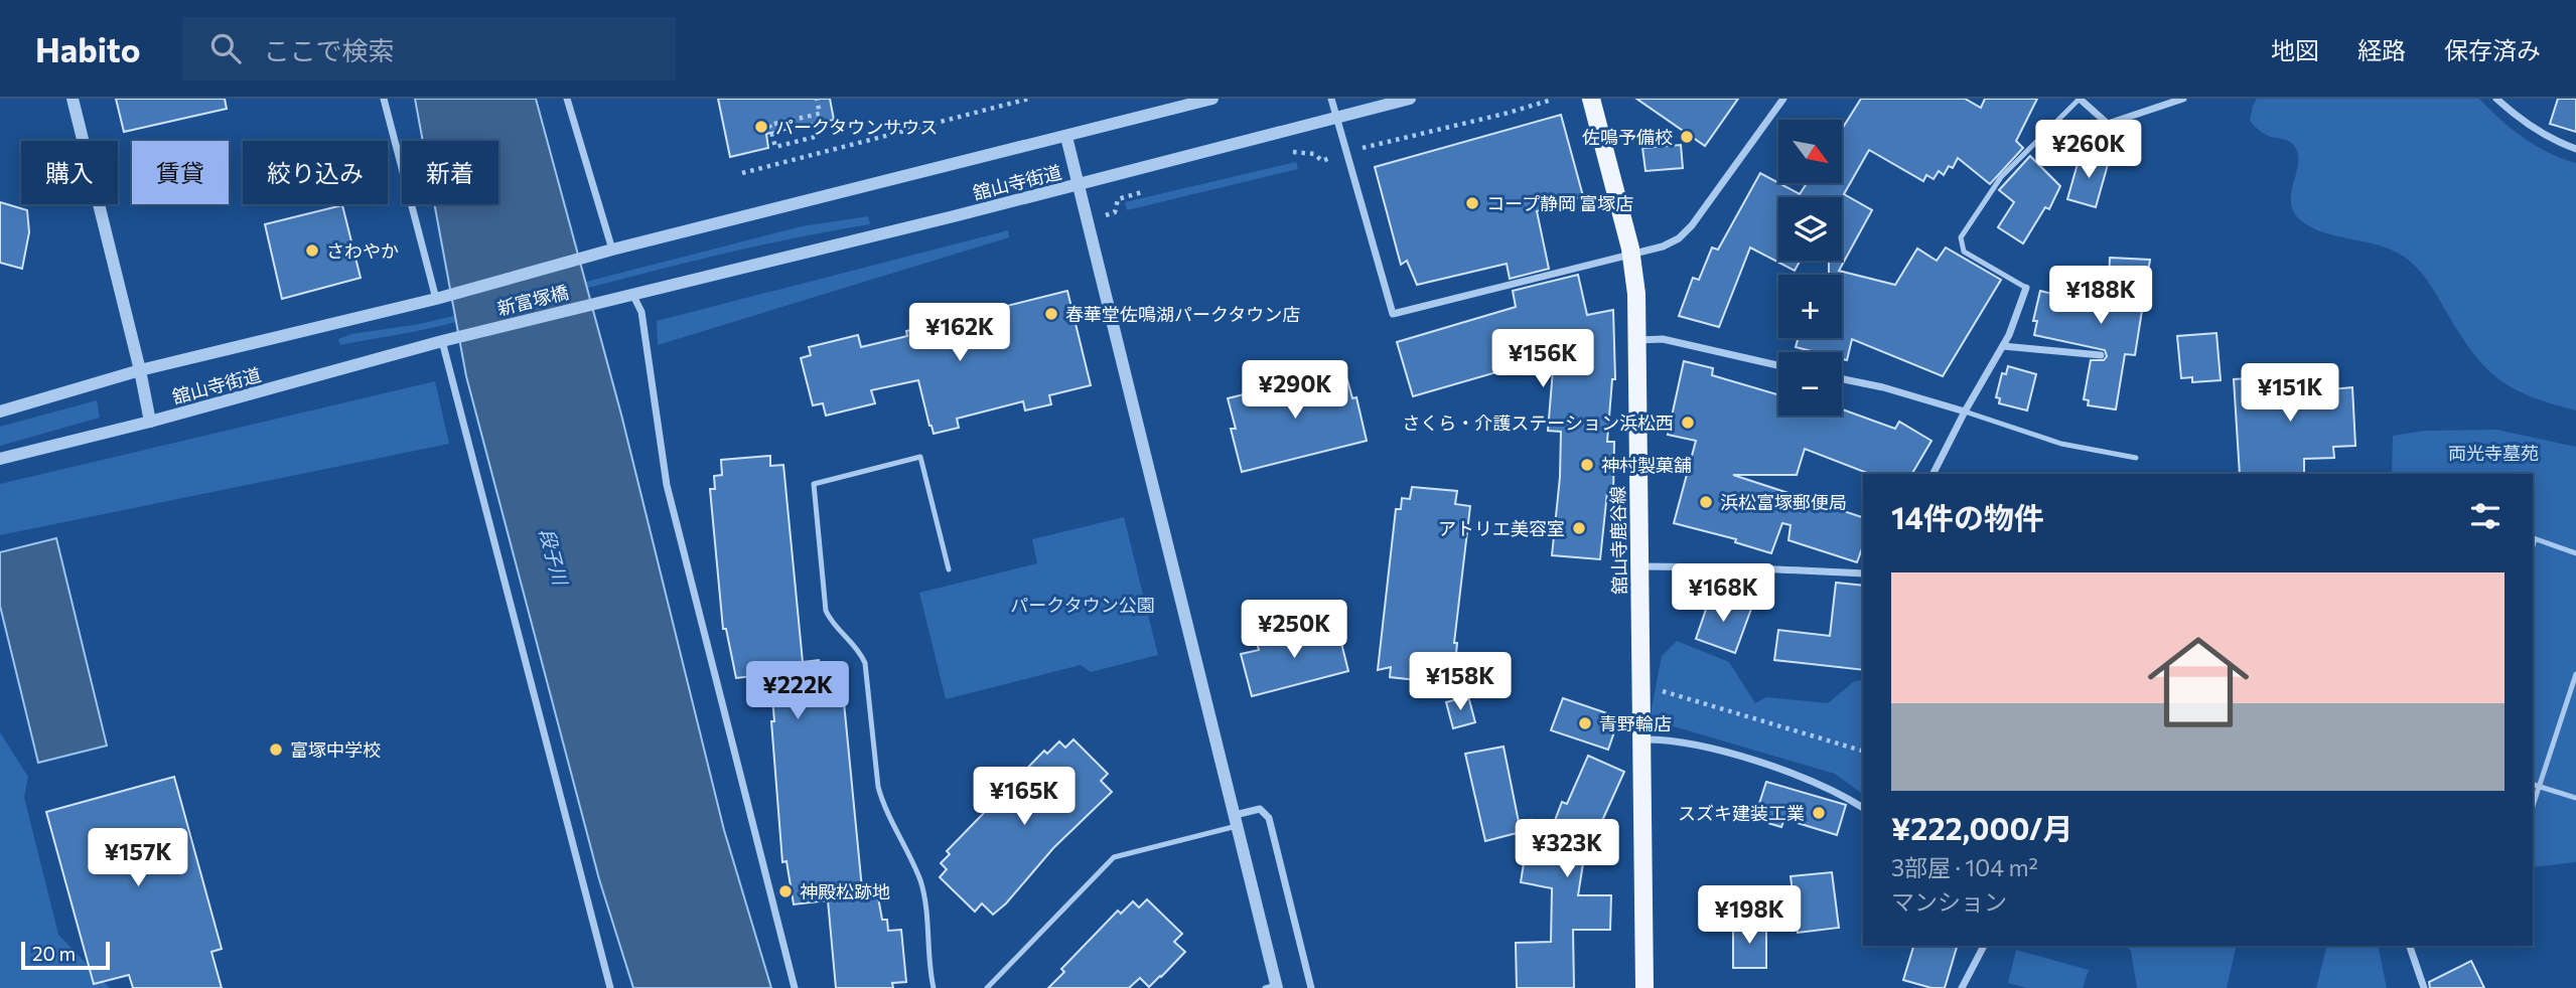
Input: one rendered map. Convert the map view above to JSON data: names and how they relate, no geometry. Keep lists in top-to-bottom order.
{
  "streets": {
    "main road": ["舘山寺鹿谷線"],
    "street": ["舘山寺街道", "新富塚橋"]
  },
  "crossings": [
    ["舘山寺街道", "新富塚橋"]
  ],
  "water": ["段子川"],
  "parks": ["両光寺墓苑", "パークタウン公園"],
  "places": [
    "パークタウンサウス",
    "佐鳴予備校",
    "コープ静岡 富塚店",
    "さわやか",
    "春華堂佐鳴湖パークタウン店",
    "さくら・介護ステーション浜松西",
    "神村製菓舗",
    "浜松富塚郵便局",
    "アトリエ美容室",
    "青野輪店",
    "富塚中学校",
    "スズキ建装工業",
    "神殿松跡地"
  ],
  "scale_bar": "20 m",
  "north": "bottom right",
  "page": {
    "header": "Habito",
    "search": "ここで検索",
    "nav": ["地図", "経路", "保存済み"],
    "map_buttons": ["+", "−"],
    "price": [
      "¥260K",
      "¥188K",
      "¥162K",
      "¥156K",
      "¥290K",
      "¥151K",
      "¥168K",
      "¥250K",
      "¥158K",
      "¥222K",
      "¥165K",
      "¥323K",
      "¥157K",
      "¥198K"
    ],
    "chip": [
      "購入",
      "賃貸",
      "絞り込み",
      "新着"
    ],
    "heading": "14件の物件",
    "list": [
      {
        "name": "¥222,000/月",
        "note": "3部屋 · 104 m² · マンション"
      }
    ],
    "scale": "20 m"
  }
}
